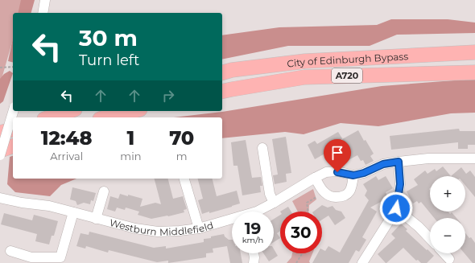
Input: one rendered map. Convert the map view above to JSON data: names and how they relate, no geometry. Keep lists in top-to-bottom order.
{
  "streets": {
    "highway": ["City of Edinburgh Bypass", "A720"],
    "street": ["Westburn Middlefield"]
  },
  "page": {
    "turn": ["30 m", "Turn left"],
    "eta": [
      "12:48",
      "Arrival",
      "1",
      "min",
      "70",
      "m"
    ],
    "map_buttons": ["+", "−"],
    "speed": "19 km/h",
    "limit": "30"
  }
}
